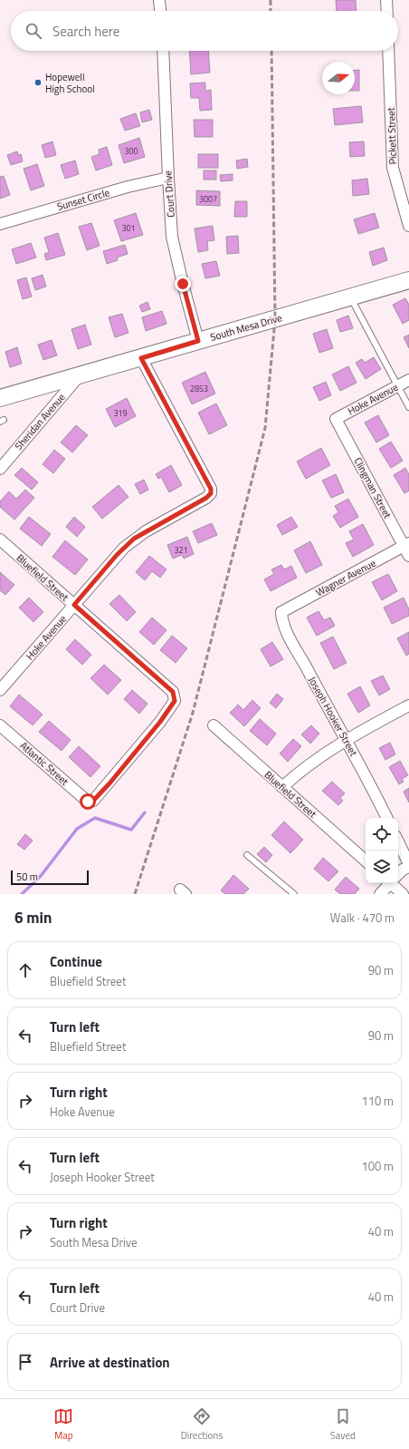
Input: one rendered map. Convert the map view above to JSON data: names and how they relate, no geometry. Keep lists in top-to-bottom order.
{
  "streets": {
    "main road": ["South Mesa Drive"],
    "street": [
      "Pickett Street",
      "Court Drive",
      "Sunset Circle",
      "Hoke Avenue",
      "Sheridan Avenue",
      "Clingman Street",
      "Bluefield Street",
      "Wagner Avenue",
      "Joseph Hooker Street",
      "Atlantic Street"
    ]
  },
  "crossings": [
    ["Court Drive", "Sunset Circle"],
    ["Court Drive", "South Mesa Drive"],
    ["South Mesa Drive", "Hoke Avenue"],
    ["South Mesa Drive", "Sheridan Avenue"],
    ["Hoke Avenue", "Clingman Street"],
    ["Hoke Avenue", "Bluefield Street"],
    ["Clingman Street", "Wagner Avenue"],
    ["Bluefield Street", "Atlantic Street"],
    ["Wagner Avenue", "Joseph Hooker Street"]
  ],
  "places": ["Hopewell High School"],
  "house_numbers": [
    "300",
    "3007",
    "301",
    "2853",
    "319",
    "321"
  ],
  "scale_bar": "50 m",
  "north": "right",
  "page": {
    "search": "Search here",
    "scale": "50 m",
    "heading": ["6 min", "Walk · 470 m"],
    "list": [
      ["Continue", "Bluefield Street", "90 m"],
      ["Turn left", "Bluefield Street", "90 m"],
      ["Turn right", "Hoke Avenue", "110 m"],
      ["Turn left", "Joseph Hooker Street", "100 m"],
      ["Turn right", "South Mesa Drive", "40 m"],
      ["Turn left", "Court Drive", "40 m"],
      "Arrive at destination"
    ],
    "nav": ["Map", "Directions", "Saved"]
  }
}
